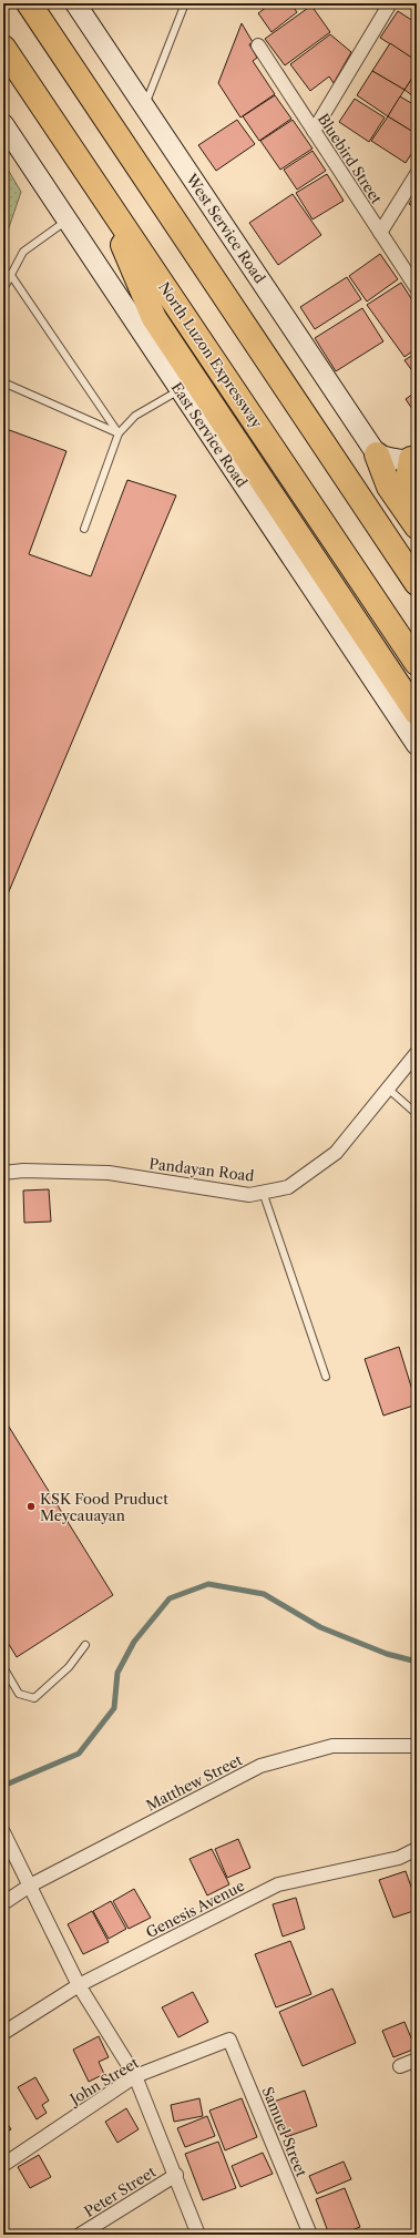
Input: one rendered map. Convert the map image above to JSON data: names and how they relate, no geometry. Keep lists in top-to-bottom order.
{
  "streets": {
    "highway": ["North Luzon Expressway"],
    "main road": ["West Service Road", "East Service Road"],
    "street": [
      "Bluebird Street",
      "Pandayan Road",
      "Matthew Street",
      "Genesis Avenue",
      "John Street",
      "Samuel Street",
      "Peter Street"
    ]
  },
  "crossings": [
    ["John Street", "Samuel Street"]
  ],
  "places": ["KSK Food Pruduct Meycauayan"]
}
